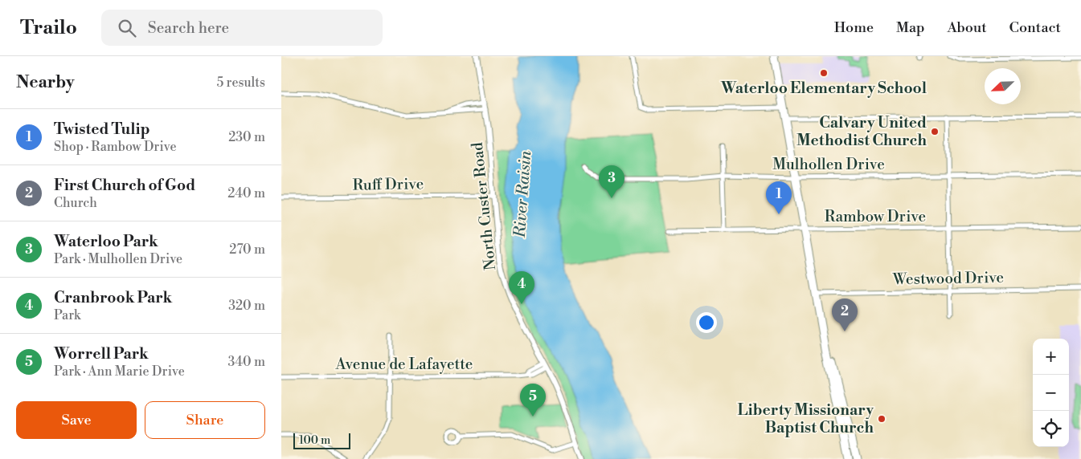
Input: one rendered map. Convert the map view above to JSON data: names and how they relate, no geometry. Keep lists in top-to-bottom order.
{
  "streets": {
    "street": [
      "Mulhollen Drive",
      "Ruff Drive",
      "North Custer Road",
      "Rambow Drive",
      "Westwood Drive",
      "Avenue de Lafayette"
    ]
  },
  "crossings": [
    ["Ruff Drive", "North Custer Road"],
    ["North Custer Road", "Avenue de Lafayette"]
  ],
  "water": ["River Raisin"],
  "places": ["Waterloo Elementary School", "Calvary United Methodist Church", "Liberty Missionary Baptist Church"],
  "scale_bar": "100 m",
  "north": "bottom left",
  "page": {
    "header": "Trailo",
    "search": "Search here",
    "nav": [
      "Home",
      "Map",
      "About",
      "Contact"
    ],
    "heading": ["Nearby", "5 results"],
    "list": [
      {
        "mark": "1",
        "name": "Twisted Tulip",
        "note": "Shop · Rambow Drive",
        "value": "230 m"
      },
      {
        "mark": "2",
        "name": "First Church of God",
        "note": "Church",
        "value": "240 m"
      },
      {
        "mark": "3",
        "name": "Waterloo Park",
        "note": "Park · Mulhollen Drive",
        "value": "270 m"
      },
      {
        "mark": "4",
        "name": "Cranbrook Park",
        "note": "Park",
        "value": "320 m"
      },
      {
        "mark": "5",
        "name": "Worrell Park",
        "note": "Park · Ann Marie Drive",
        "value": "340 m"
      }
    ],
    "pins": [
      "3",
      "1",
      "4",
      "2",
      "5"
    ],
    "map_buttons": ["+", "−"],
    "buttons": ["Save", "Share"],
    "scale": "100 m"
  }
}
